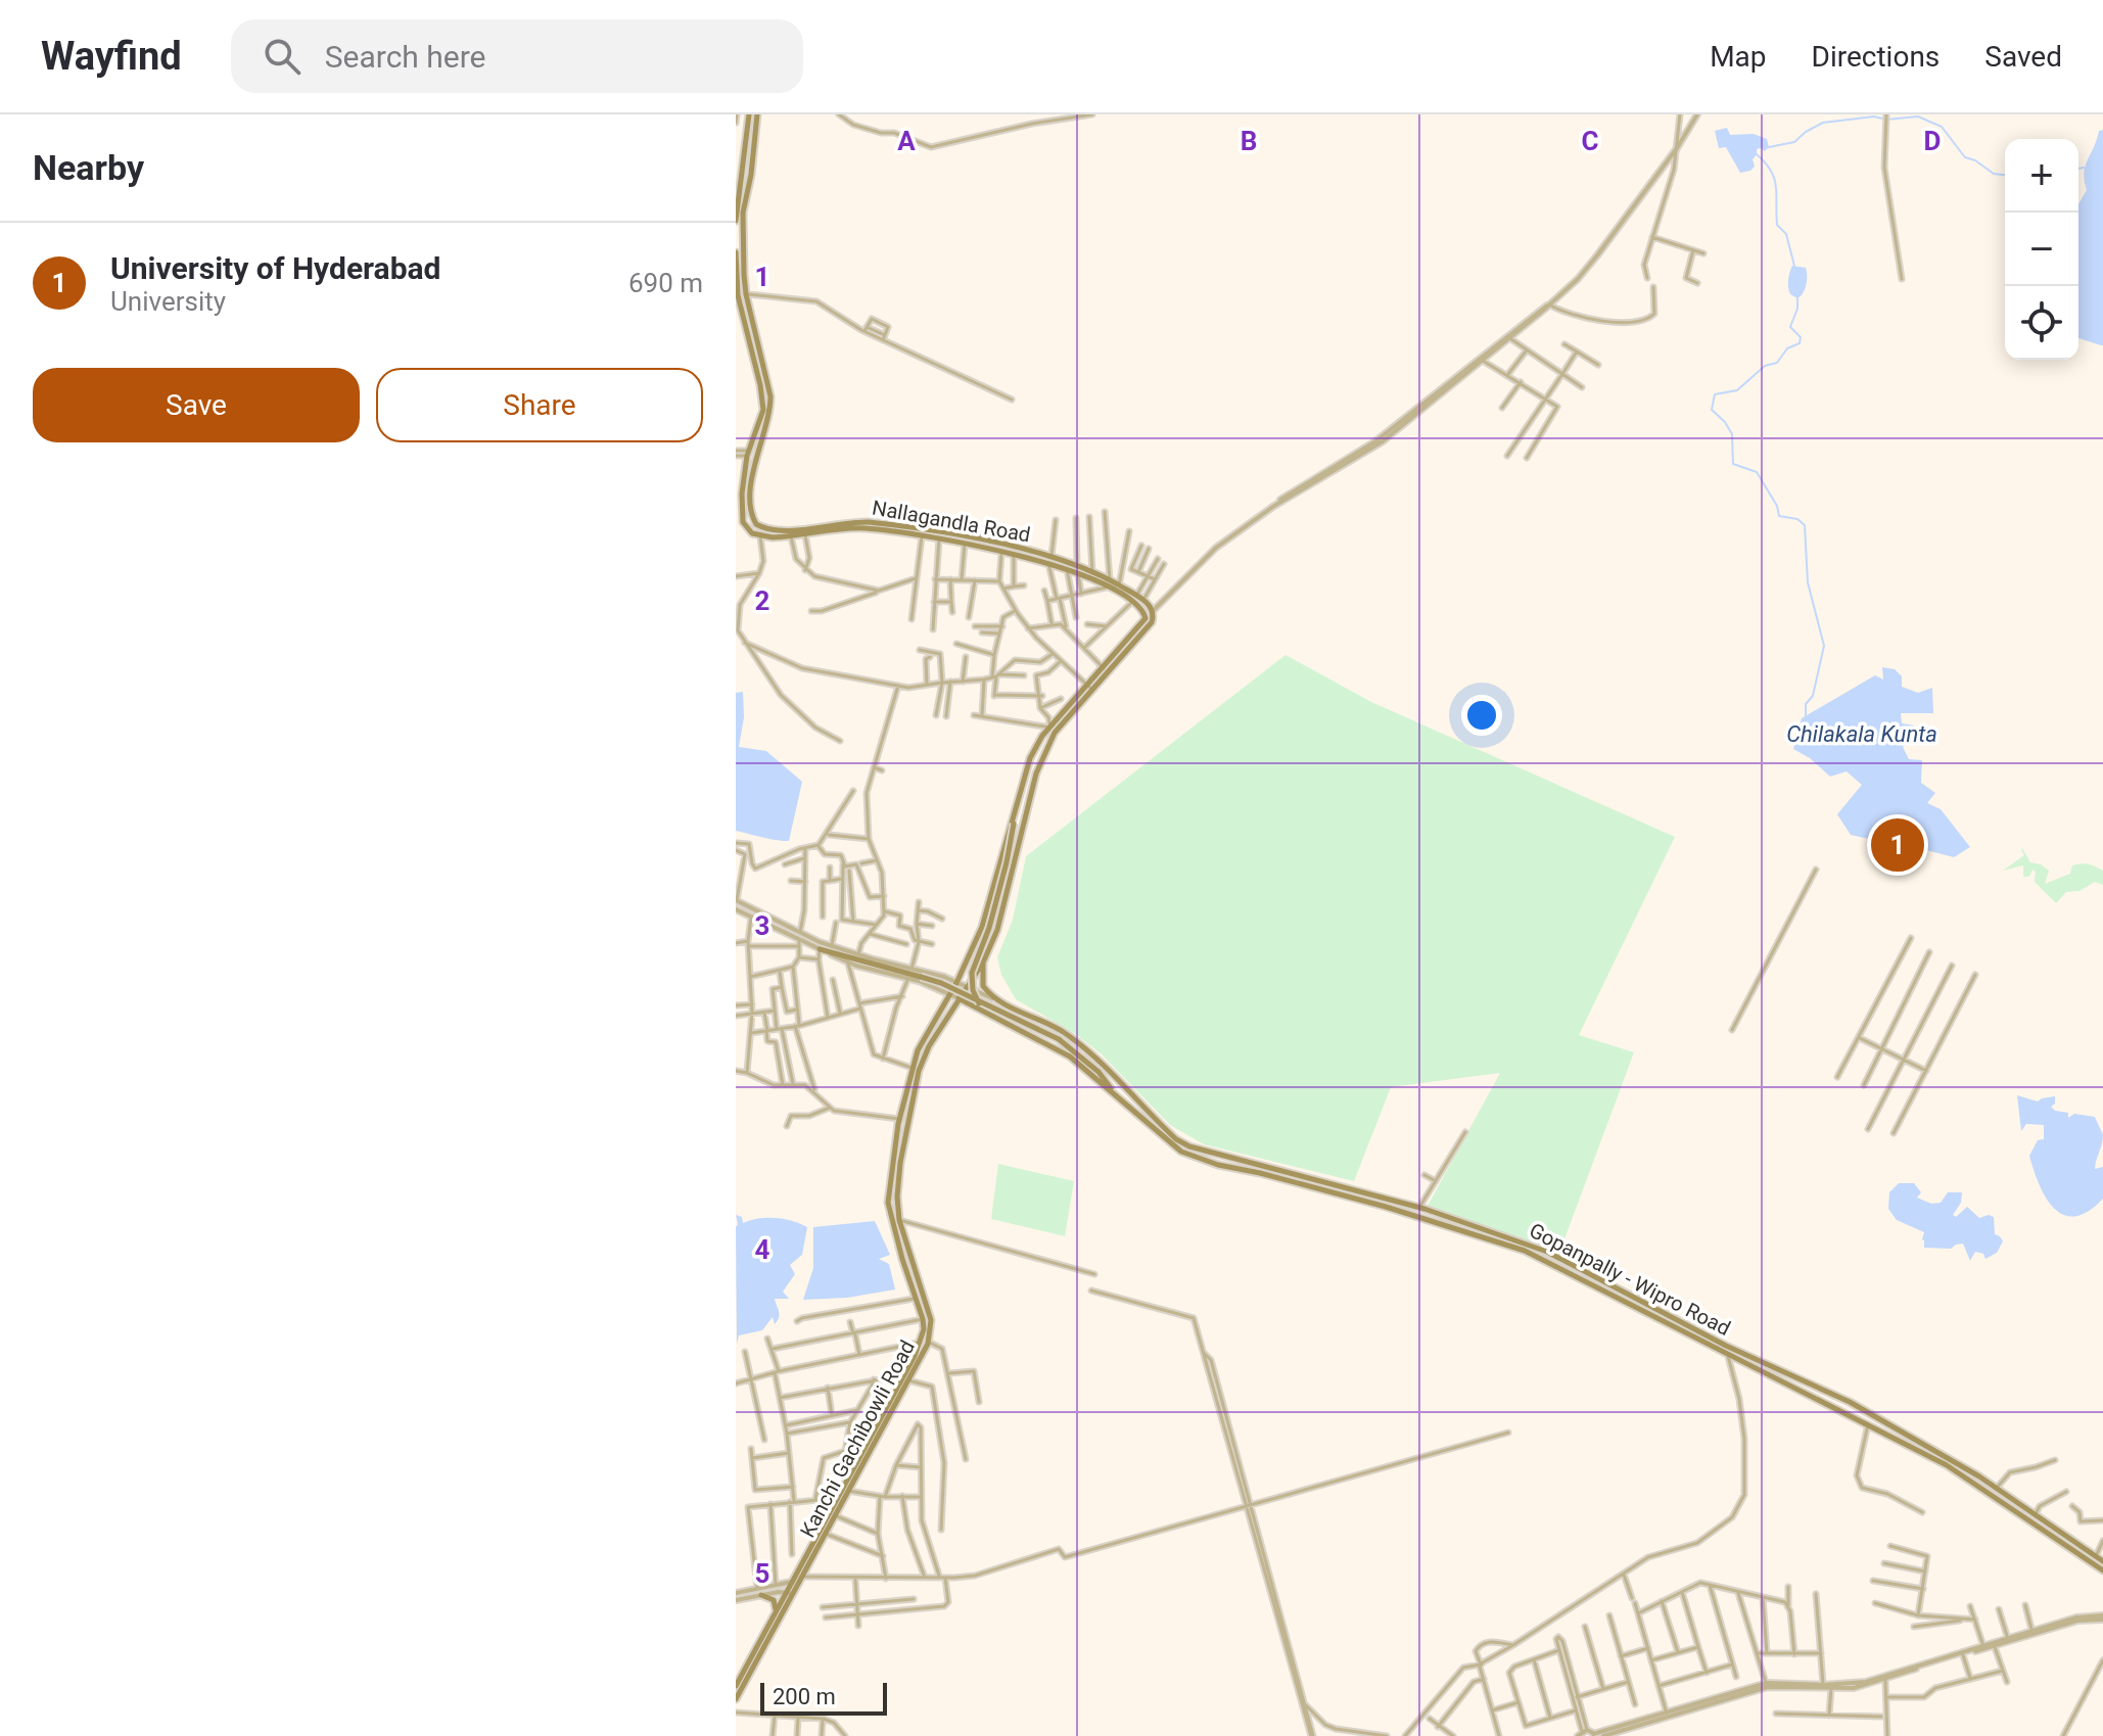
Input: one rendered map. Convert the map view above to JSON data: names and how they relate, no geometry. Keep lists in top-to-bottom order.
{
  "streets": {
    "main road": ["Nallagandla Road", "Gopanpally - Wipro Road", "Kanchi Gachibowli Road"]
  },
  "crossings": [
    ["Nallagandla Road", "Kanchi Gachibowli Road"],
    ["Gopanpally - Wipro Road", "Kanchi Gachibowli Road"]
  ],
  "water": ["Chilakala Kunta"],
  "scale_bar": "200 m",
  "page": {
    "header": "Wayfind",
    "search": "Search here",
    "nav": ["Map", "Directions", "Saved"],
    "heading": "Nearby",
    "map_buttons": ["+", "−"],
    "list": [
      {
        "mark": "1",
        "name": "University of Hyderabad",
        "note": "University",
        "value": "690 m"
      }
    ],
    "buttons": ["Save", "Share"],
    "pins": "1",
    "scale": "200 m"
  },
  "grid": {
    "columns": [
      "A",
      "B",
      "C",
      "D"
    ],
    "rows": [
      "1",
      "2",
      "3",
      "4",
      "5"
    ]
  }
}
